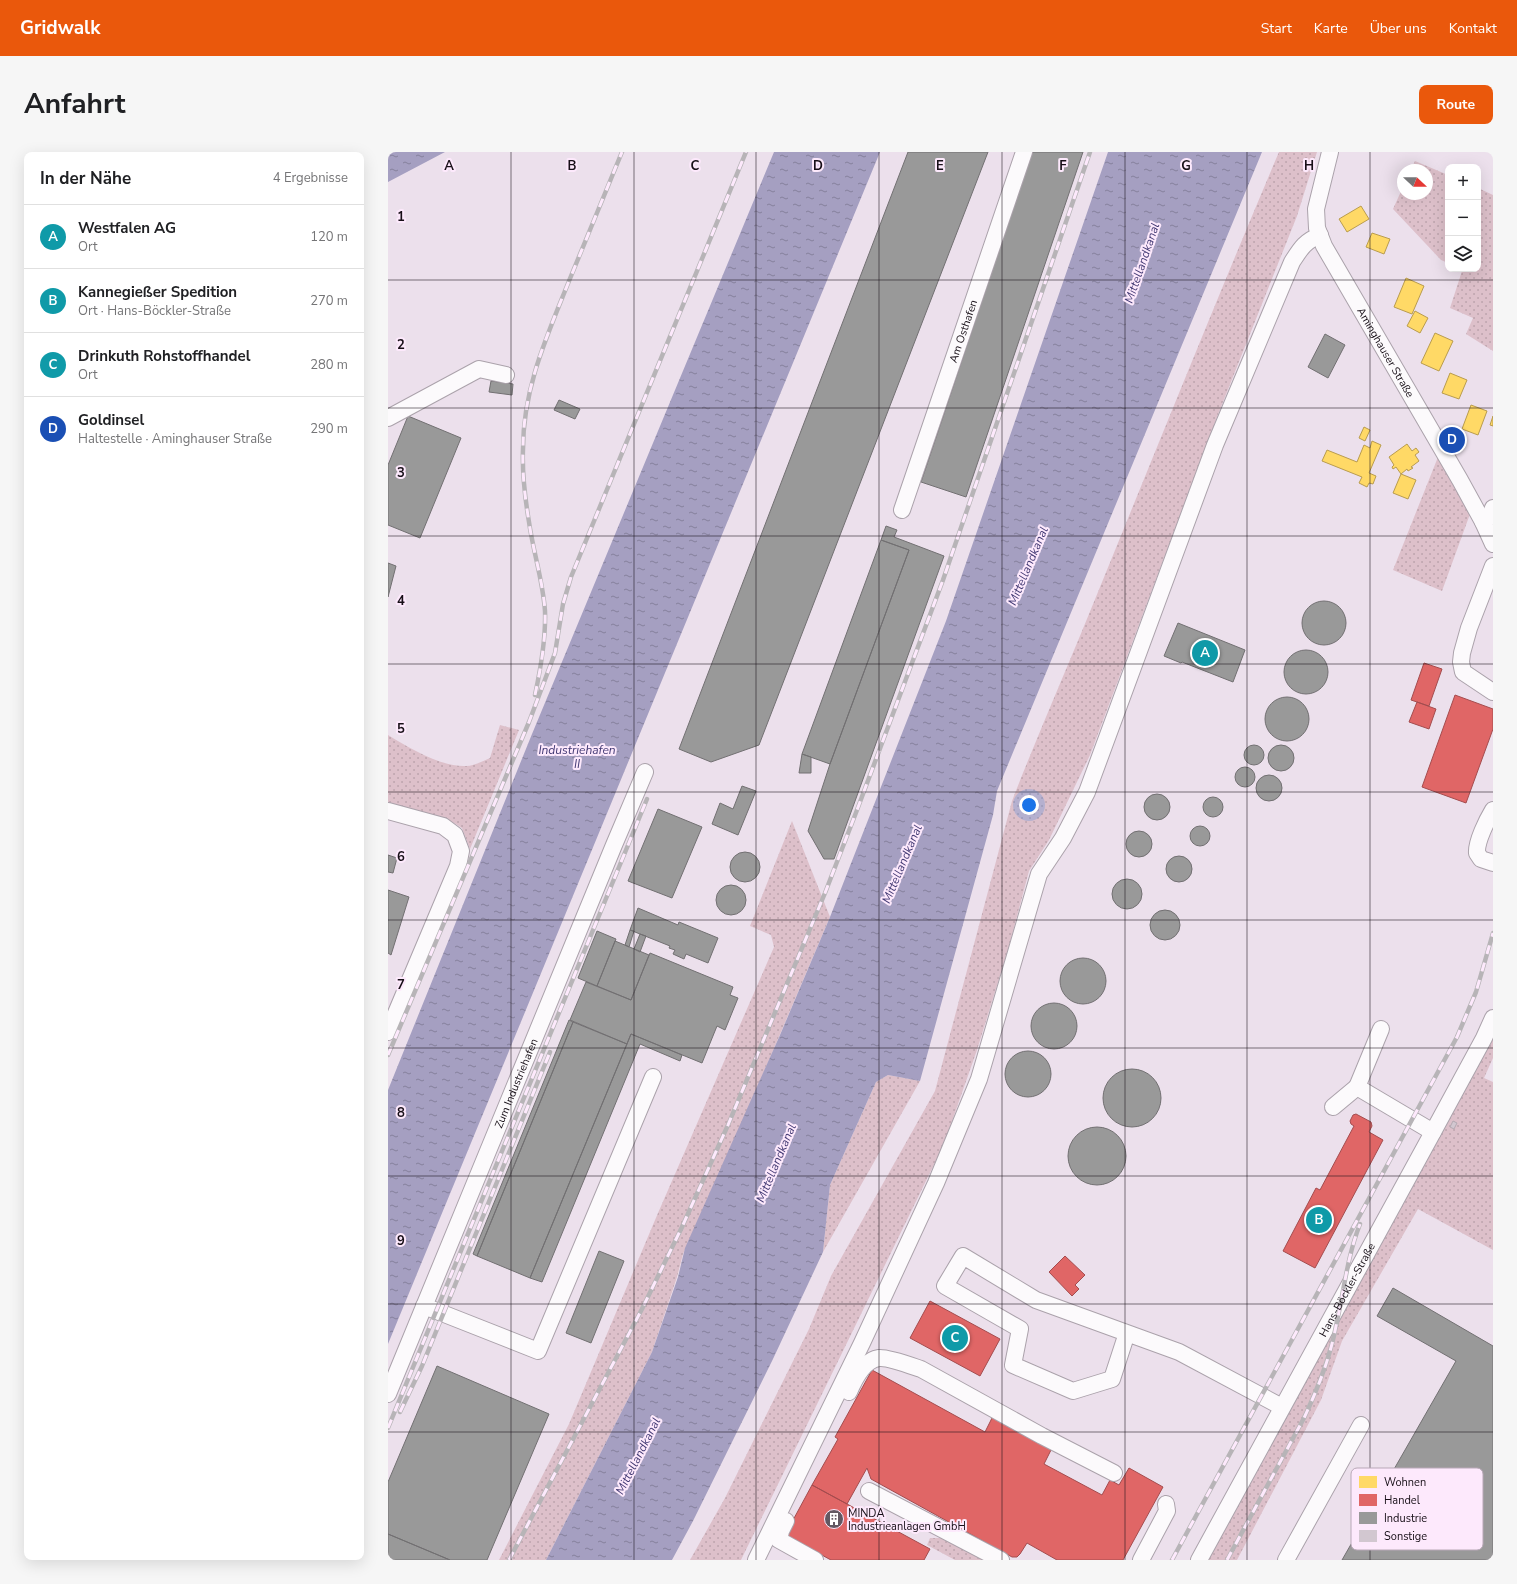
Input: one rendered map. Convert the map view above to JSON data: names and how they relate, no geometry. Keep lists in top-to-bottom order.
{
  "streets": {
    "street": [
      "Am Osthafen",
      "Aminghauser Straße",
      "Zum Industriehafen",
      "Hans-Böckler-Straße"
    ]
  },
  "water": ["Mittellandkanal", "Industriehafen II"],
  "places": {
    "building": ["MINDA Industrieanlagen GmbH"]
  },
  "legend": [
    "Wohnen",
    "Handel",
    "Industrie",
    "Sonstige"
  ],
  "north": "right",
  "page": {
    "header": "Gridwalk",
    "nav": [
      "Start",
      "Karte",
      "Über uns",
      "Kontakt"
    ],
    "title": "Anfahrt",
    "buttons": "Route",
    "heading": ["In der Nähe", "4 Ergebnisse"],
    "map_buttons": ["+", "−"],
    "list": [
      {
        "mark": "A",
        "name": "Westfalen AG",
        "note": "Ort",
        "value": "120 m"
      },
      {
        "mark": "B",
        "name": "Kannegießer Spedition",
        "note": "Ort · Hans-Böckler-Straße",
        "value": "270 m"
      },
      {
        "mark": "C",
        "name": "Drinkuth Rohstoffhandel",
        "note": "Ort",
        "value": "280 m"
      },
      {
        "mark": "D",
        "name": "Goldinsel",
        "note": "Haltestelle · Aminghauser Straße",
        "value": "290 m"
      }
    ],
    "pins": [
      "D",
      "A",
      "B",
      "C"
    ]
  },
  "grid": {
    "columns": [
      "A",
      "B",
      "C",
      "D",
      "E",
      "F",
      "G",
      "H"
    ],
    "rows": [
      "1",
      "2",
      "3",
      "4",
      "5",
      "6",
      "7",
      "8",
      "9"
    ]
  }
}
